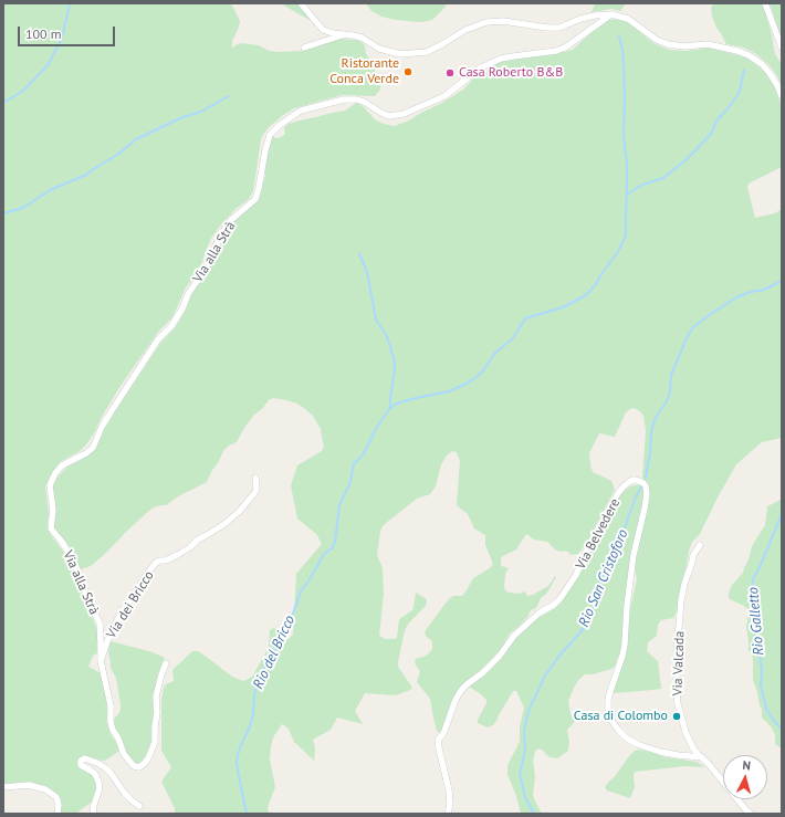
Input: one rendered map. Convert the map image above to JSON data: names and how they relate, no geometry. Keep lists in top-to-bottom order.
{
  "streets": {
    "street": [
      "Via alla Strà",
      "Via Belvedere",
      "Via dei Bricco",
      "Via Valcada"
    ]
  },
  "crossings": [
    ["Via alla Strà", "Via dei Bricco"],
    ["Via Belvedere", "Via Valcada"]
  ],
  "water": ["Rio San Cristoforo", "Rio Galletto", "Rio del Bricco"],
  "places": ["Ristorante Conca Verde", "Casa Roberto B&B", "Casa di Colombo"],
  "scale_bar": "100 m",
  "north": "top"
}
